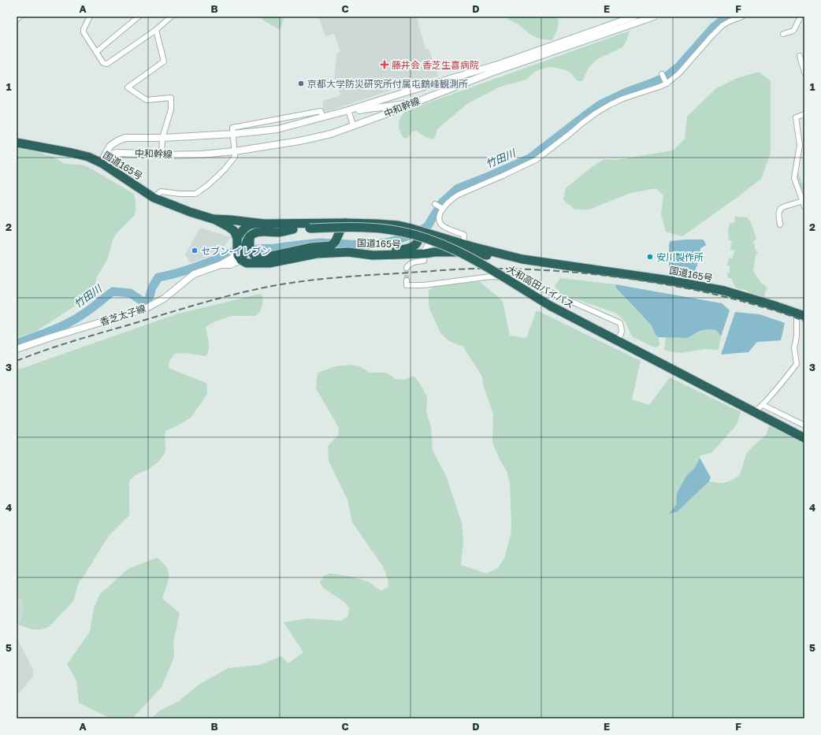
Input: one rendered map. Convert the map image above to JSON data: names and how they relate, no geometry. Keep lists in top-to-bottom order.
{
  "streets": {
    "highway": ["国道165号", "大和高田バイパス"],
    "main road": ["中和幹線", "香芝太子線"]
  },
  "crossings": [
    ["中和幹線", "国道165号"],
    ["国道165号", "大和高田バイパス"],
    ["国道165号", "香芝太子線"]
  ],
  "water": ["竹田川"],
  "places": {
    "health": ["藤井会 香芝生喜病院"],
    "other": ["京都大学防災研究所付属屯鶴峰観測所", "セブン-イレブン", "安川製作所"]
  },
  "grid": {
    "columns": [
      "A",
      "B",
      "C",
      "D",
      "E",
      "F"
    ],
    "rows": [
      "1",
      "2",
      "3",
      "4",
      "5"
    ]
  }
}
